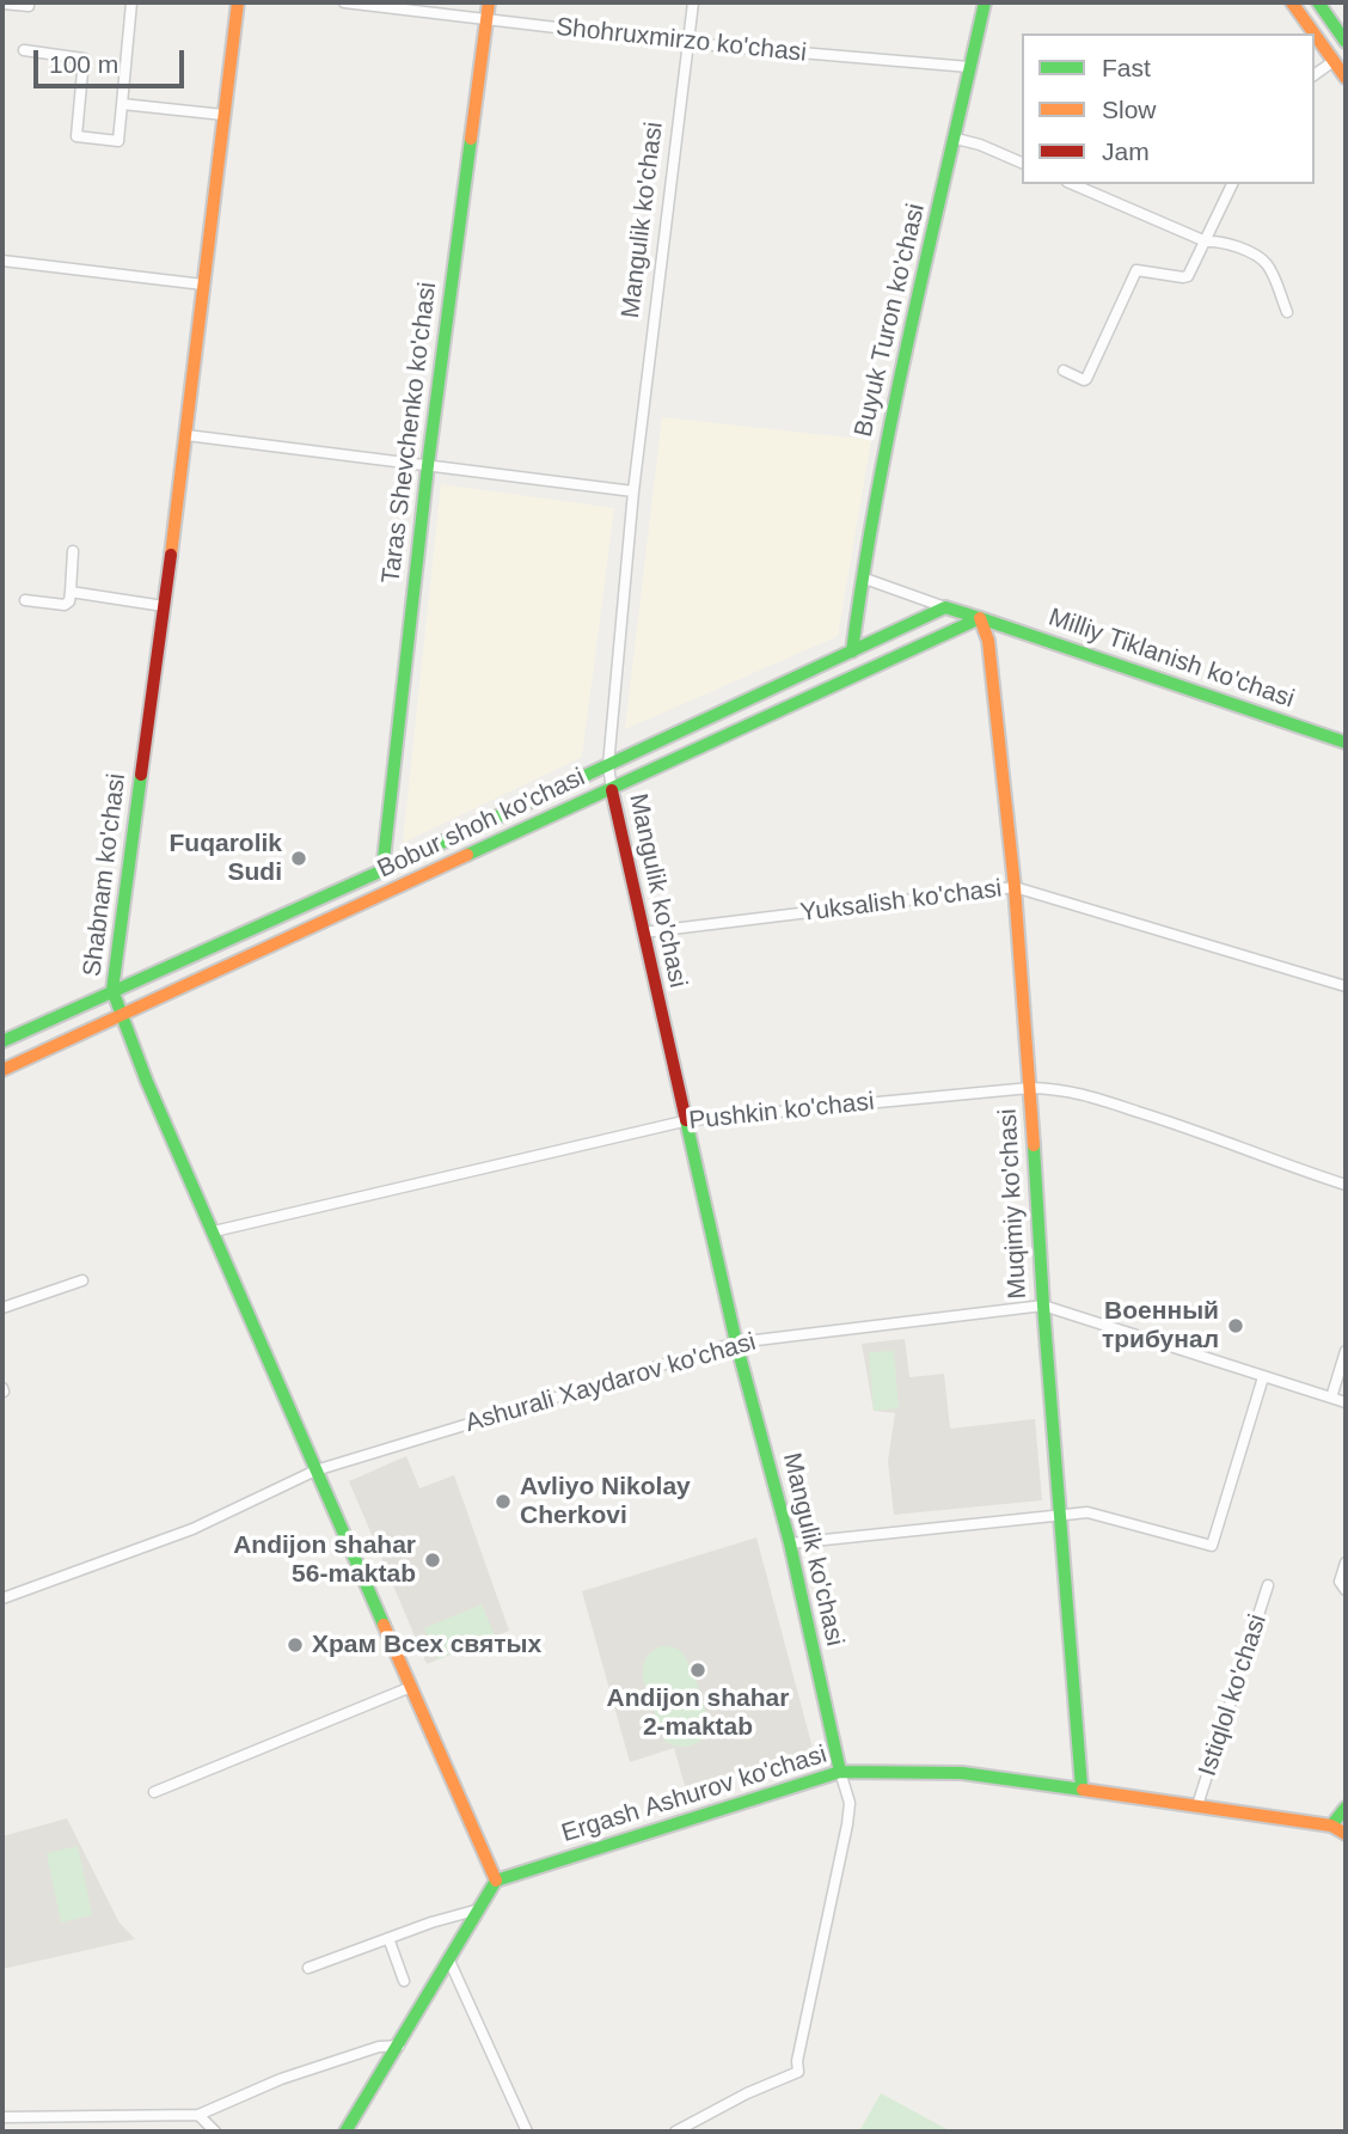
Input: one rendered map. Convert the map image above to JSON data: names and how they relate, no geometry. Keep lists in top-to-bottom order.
{
  "streets": {
    "street": [
      "Shohruxmirzo ko'chasi",
      "Mangulik ko'chasi",
      "Buyuk Turon ko'chasi",
      "Taras Shevchenko ko'chasi",
      "Milliy Tiklanish ko'chasi",
      "Bobur shoh ko'chasi",
      "Shabnam ko'chasi",
      "Yuksalish ko'chasi",
      "Pushkin ko'chasi",
      "Muqimiy ko'chasi",
      "Ashurali Xaydarov ko'chasi",
      "Istiqlol ko'chasi",
      "Ergash Ashurov ko'chasi"
    ]
  },
  "crossings": [
    ["Shohruxmirzo ko'chasi", "Mangulik ko'chasi"],
    ["Shohruxmirzo ko'chasi", "Buyuk Turon ko'chasi"],
    ["Shohruxmirzo ko'chasi", "Taras Shevchenko ko'chasi"],
    ["Mangulik ko'chasi", "Bobur shoh ko'chasi"],
    ["Mangulik ko'chasi", "Yuksalish ko'chasi"],
    ["Mangulik ko'chasi", "Pushkin ko'chasi"],
    ["Mangulik ko'chasi", "Ashurali Xaydarov ko'chasi"],
    ["Mangulik ko'chasi", "Ergash Ashurov ko'chasi"],
    ["Buyuk Turon ko'chasi", "Bobur shoh ko'chasi"],
    ["Taras Shevchenko ko'chasi", "Bobur shoh ko'chasi"],
    ["Milliy Tiklanish ko'chasi", "Bobur shoh ko'chasi"],
    ["Milliy Tiklanish ko'chasi", "Muqimiy ko'chasi"],
    ["Bobur shoh ko'chasi", "Shabnam ko'chasi"],
    ["Bobur shoh ko'chasi", "Muqimiy ko'chasi"],
    ["Shabnam ko'chasi", "Pushkin ko'chasi"],
    ["Shabnam ko'chasi", "Ashurali Xaydarov ko'chasi"],
    ["Shabnam ko'chasi", "Ergash Ashurov ko'chasi"],
    ["Yuksalish ko'chasi", "Muqimiy ko'chasi"],
    ["Pushkin ko'chasi", "Muqimiy ko'chasi"],
    ["Muqimiy ko'chasi", "Ashurali Xaydarov ko'chasi"],
    ["Muqimiy ko'chasi", "Ergash Ashurov ko'chasi"],
    ["Istiqlol ko'chasi", "Ergash Ashurov ko'chasi"]
  ],
  "places": [
    "Fuqarolik Sudi",
    "Военный трибунал",
    "Avliyo Nikolay Cherkovi",
    "Andijon shahar 56-maktab",
    "Храм Всех святых",
    "Andijon shahar 2-maktab"
  ],
  "legend": ["Fast", "Slow", "Jam"],
  "scale_bar": "100 m"
}
